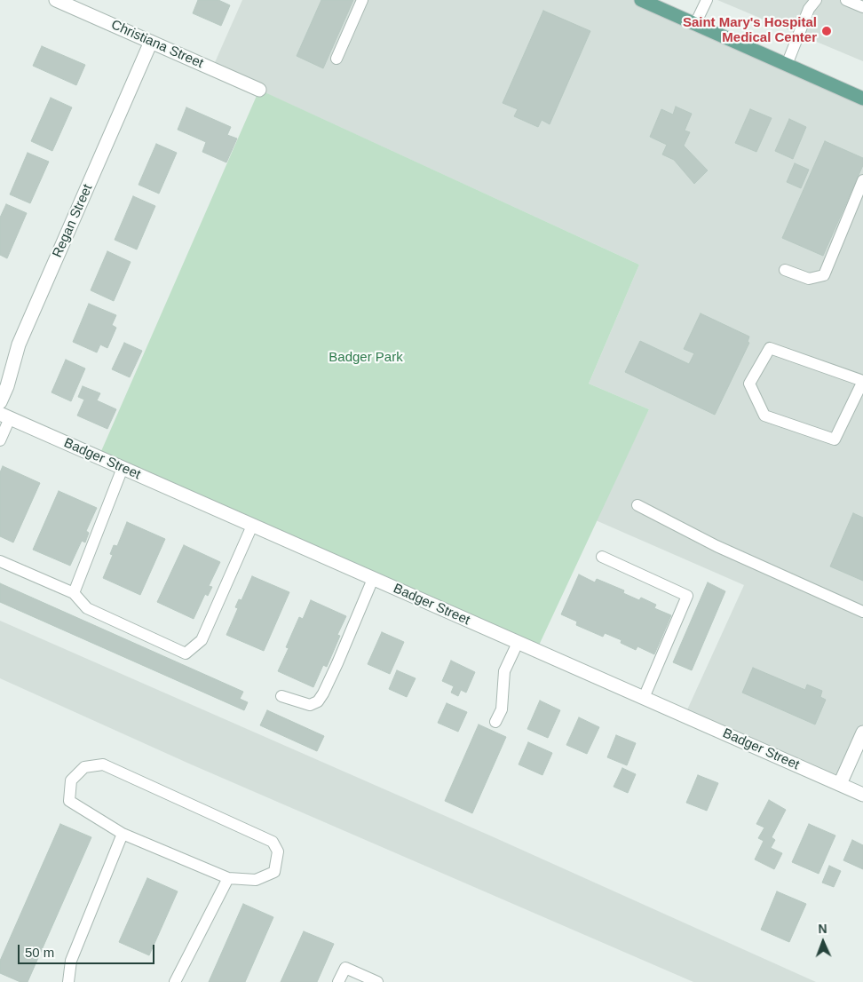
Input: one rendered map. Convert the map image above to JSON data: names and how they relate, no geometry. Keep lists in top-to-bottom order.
{
  "streets": {
    "street": ["Christiana Street", "Regan Street", "Badger Street"]
  },
  "crossings": [
    ["Christiana Street", "Regan Street"]
  ],
  "parks": ["Badger Park"],
  "places": ["Saint Mary's Hospital Medical Center"],
  "scale_bar": "50 m",
  "north": "top"
}
